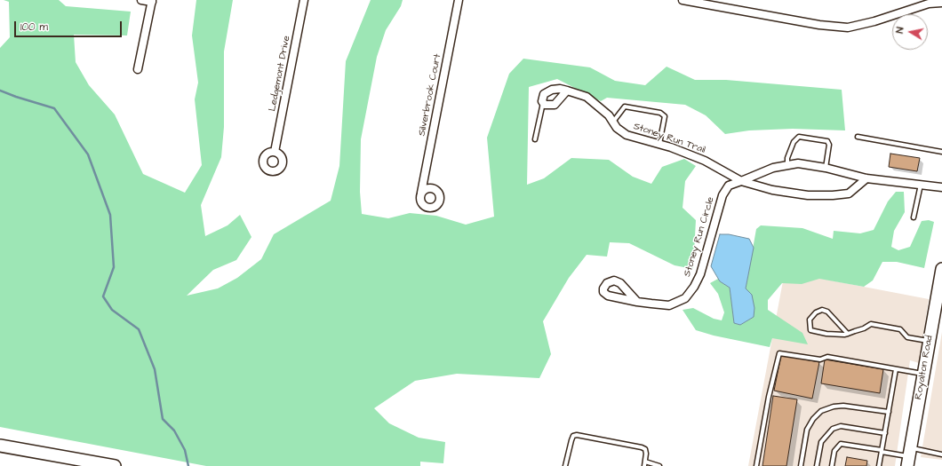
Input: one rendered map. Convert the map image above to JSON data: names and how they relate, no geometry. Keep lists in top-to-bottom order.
{
  "streets": {
    "main road": ["Royalton Road"],
    "street": [
      "Ledgemont Drive",
      "Silverbrook Court",
      "Stoney Run Trail",
      "Stoney Run Circle"
    ]
  },
  "crossings": [
    ["Stoney Run Trail", "Stoney Run Circle"]
  ],
  "scale_bar": "100 m",
  "north": "left"
}
